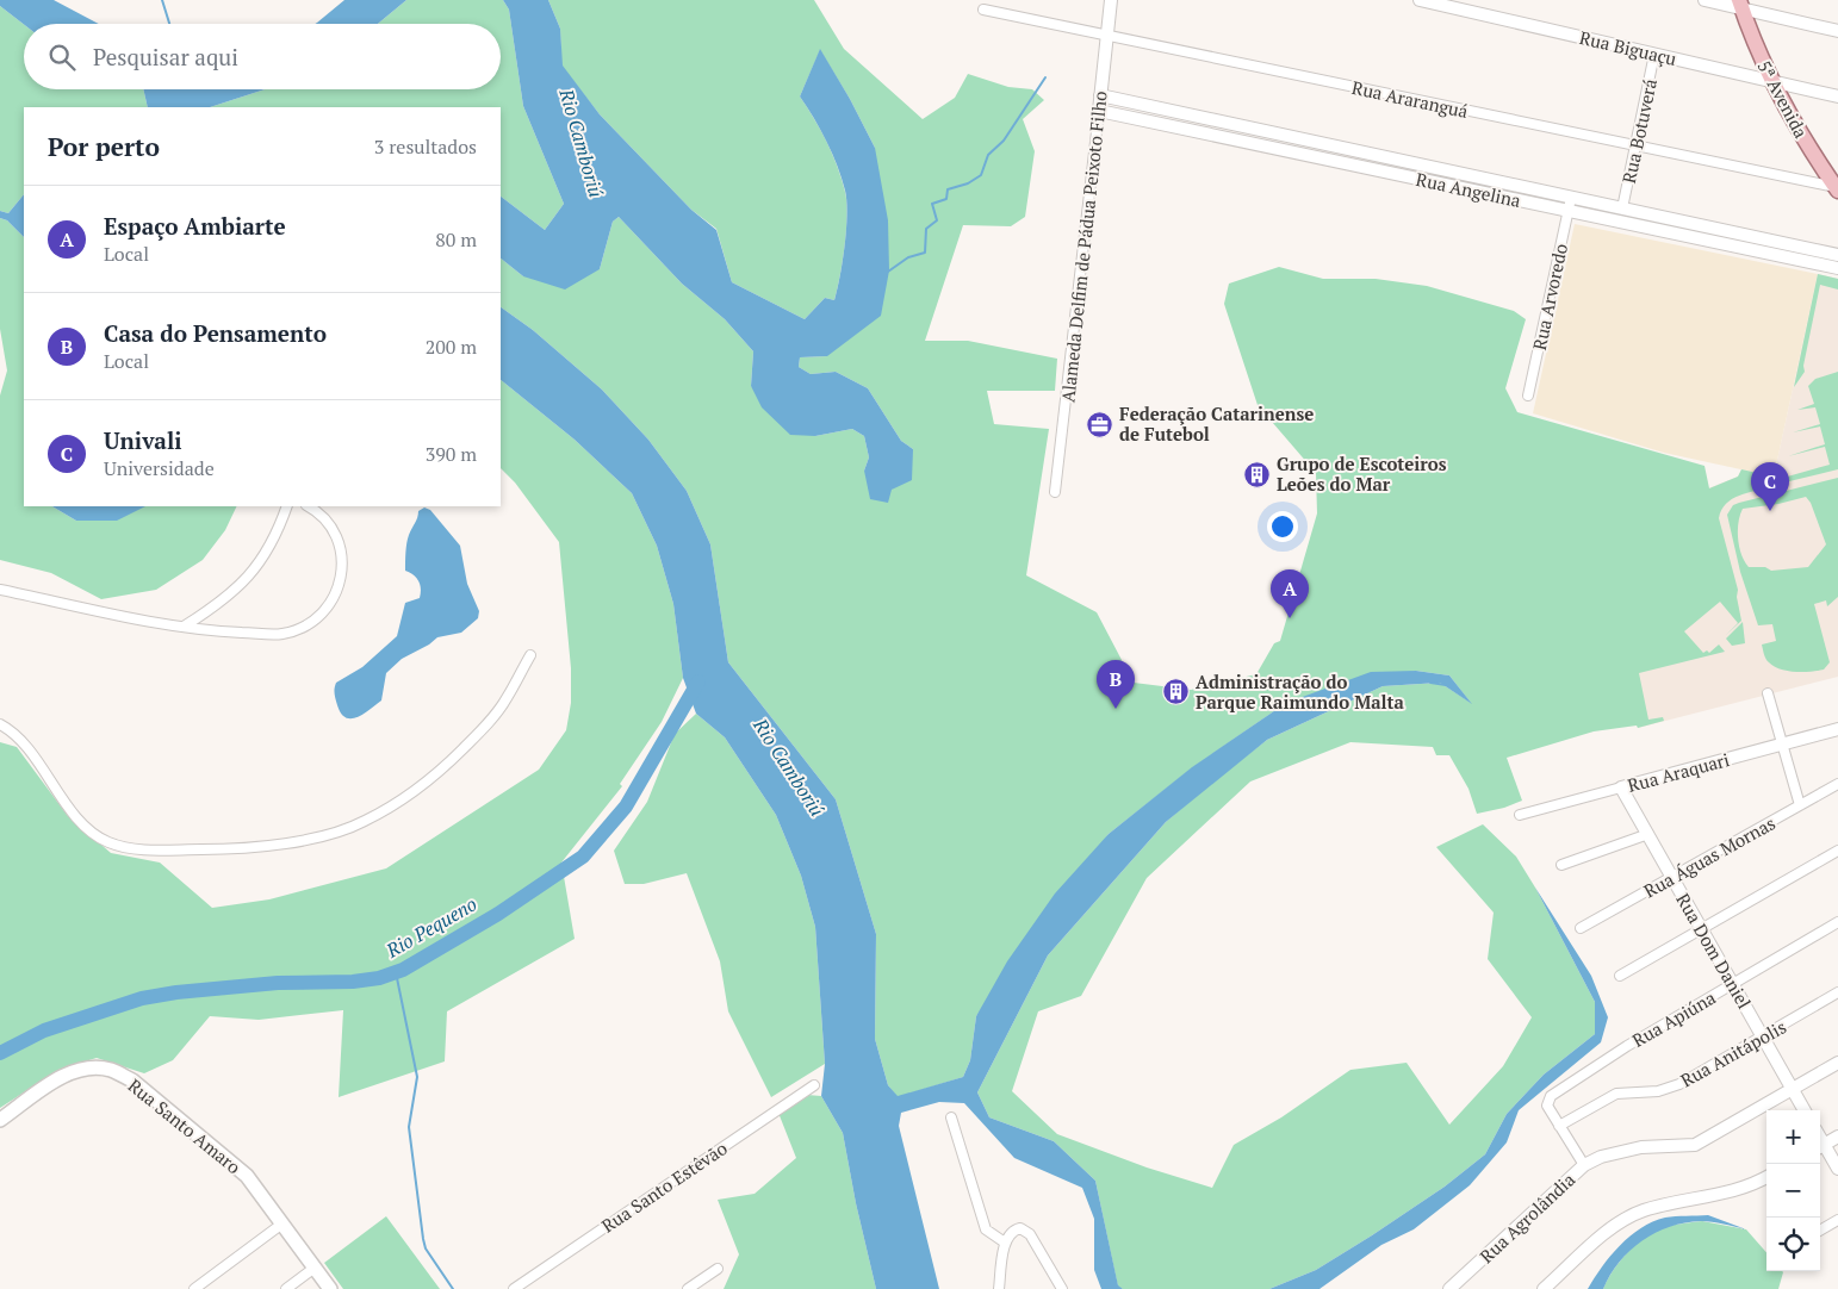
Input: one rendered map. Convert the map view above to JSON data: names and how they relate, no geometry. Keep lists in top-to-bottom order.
{
  "streets": {
    "main road": ["5ª Avenida", "Rua Santo Amaro"],
    "street": [
      "Rua Biguaçu",
      "Rua Araranguá",
      "Rua Botuverá",
      "Rua Angelina",
      "Alameda Delfim de Pádua Peixoto Filho",
      "Rua Arvoredo",
      "Rua Araquari",
      "Rua Águas Mornas",
      "Rua Dom Daniel",
      "Rua Apiúna",
      "Rua Anitápolis",
      "Rua Santo Estêvão",
      "Rua Agrolândia"
    ]
  },
  "crossings": [
    ["Rua Biguaçu", "5ª Avenida"],
    ["Rua Biguaçu", "Rua Botuverá"],
    ["Rua Araranguá", "5ª Avenida"],
    ["Rua Araranguá", "Rua Botuverá"],
    ["Rua Araranguá", "Alameda Delfim de Pádua Peixoto Filho"],
    ["Rua Botuverá", "Rua Angelina"],
    ["Rua Angelina", "Alameda Delfim de Pádua Peixoto Filho"],
    ["Rua Angelina", "Rua Arvoredo"],
    ["Rua Araquari", "Rua Dom Daniel"],
    ["Rua Águas Mornas", "Rua Dom Daniel"],
    ["Rua Dom Daniel", "Rua Apiúna"],
    ["Rua Dom Daniel", "Rua Anitápolis"],
    ["Rua Dom Daniel", "Rua Agrolândia"],
    ["Rua Apiúna", "Rua Anitápolis"]
  ],
  "water": ["Rio Camboriú", "Rio Pequeno"],
  "places": {
    "office": ["Federação Catarinense de Futebol"],
    "building": ["Grupo de Escoteiros Leões do Mar", "Administração do Parque Raimundo Malta"]
  },
  "page": {
    "search": "Pesquisar aqui",
    "heading": ["Por perto", "3 resultados"],
    "list": [
      {
        "mark": "A",
        "name": "Espaço Ambiarte",
        "note": "Local",
        "value": "80 m"
      },
      {
        "mark": "B",
        "name": "Casa do Pensamento",
        "note": "Local",
        "value": "200 m"
      },
      {
        "mark": "C",
        "name": "Univali",
        "note": "Universidade",
        "value": "390 m"
      }
    ],
    "pins": ["C", "A", "B"],
    "map_buttons": ["+", "−"]
  }
}
